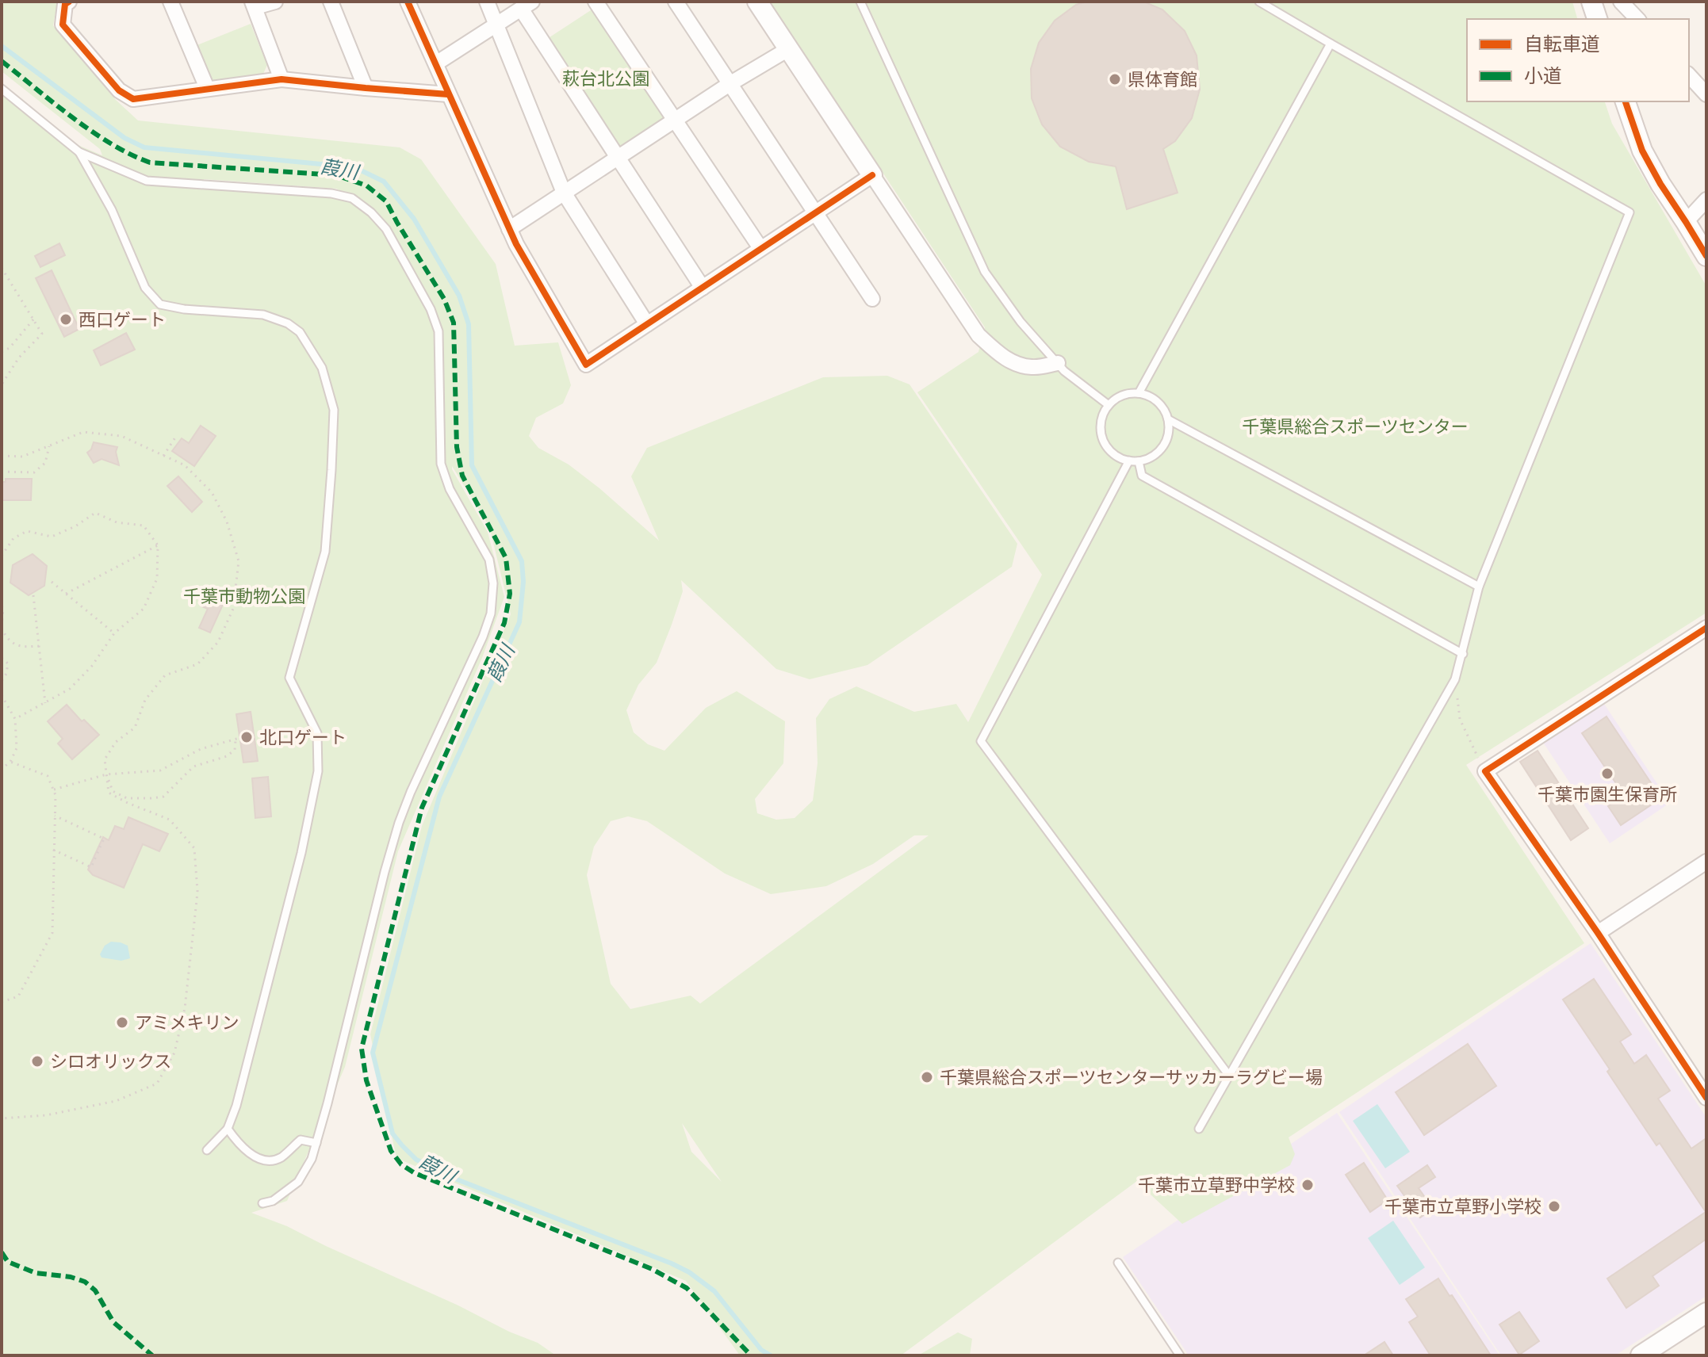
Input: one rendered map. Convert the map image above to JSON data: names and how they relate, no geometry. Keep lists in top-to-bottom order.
{
  "water": ["葭川"],
  "parks": ["萩台北公園", "千葉県総合スポーツセンター", "千葉市動物公園"],
  "places": [
    "県体育館",
    "西口ゲート",
    "北口ゲート",
    "千葉市園生保育所",
    "アミメキリン",
    "シロオリックス",
    "千葉県総合スポーツセンターサッカーラグビー場",
    "千葉市立草野中学校",
    "千葉市立草野小学校"
  ],
  "legend": ["自転車道", "小道"]
}
